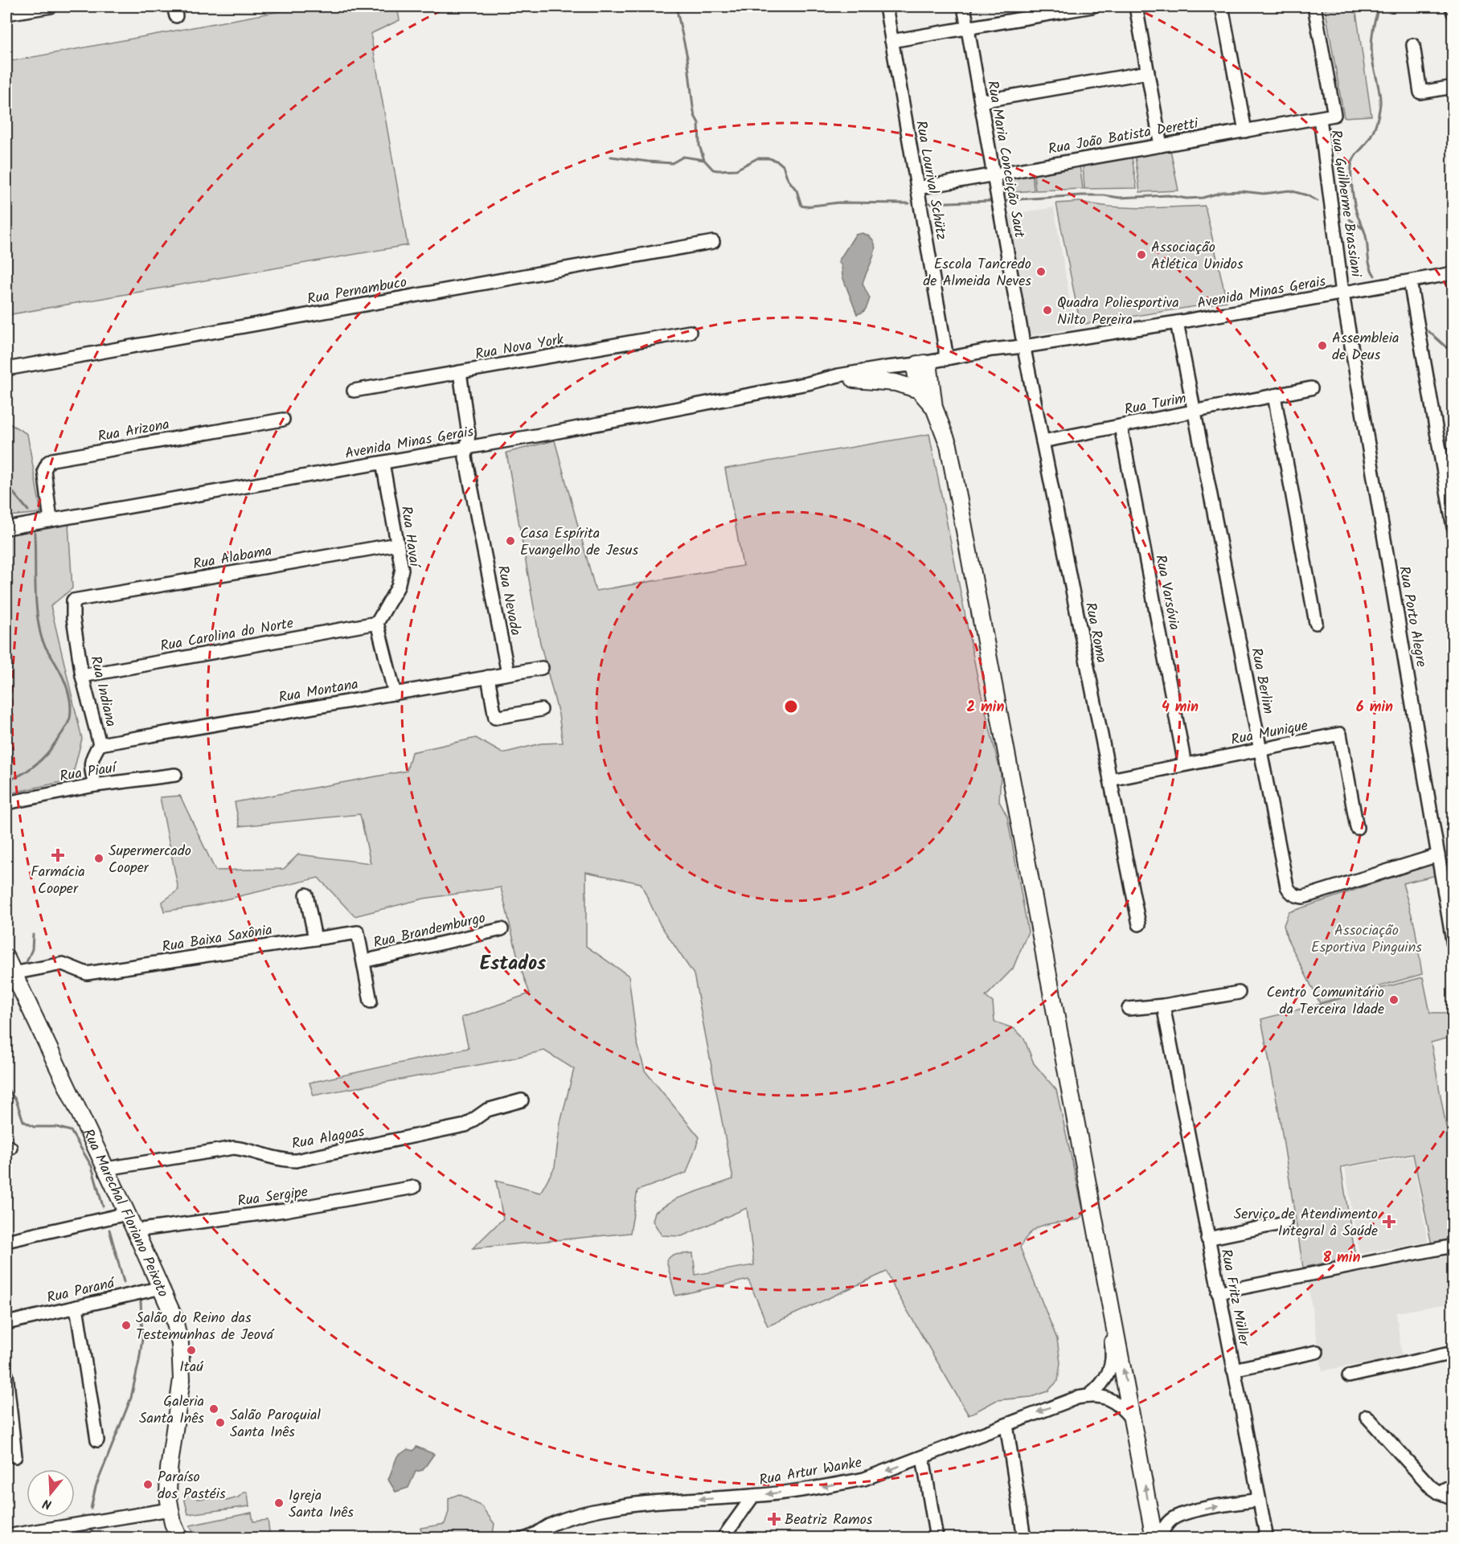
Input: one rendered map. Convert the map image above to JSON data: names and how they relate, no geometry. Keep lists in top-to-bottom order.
{
  "streets": {
    "main road": ["Rua Marechal Floriano Peixoto"],
    "street": [
      "Rua João Batista Deretti",
      "Rua Maria Conceição Saut",
      "Rua Lourival Schütz",
      "Rua Guilherme Brassiani",
      "Rua Pernambuco",
      "Avenida Minas Gerais",
      "Rua Nova York",
      "Rua Turim",
      "Rua Arizona",
      "Rua Havaí",
      "Rua Alabama",
      "Rua Varsóvia",
      "Rua Nevada",
      "Rua Porto Alegre",
      "Rua Roma",
      "Rua Carolina do Norte",
      "Rua Berlim",
      "Rua Montana",
      "Rua Indiana",
      "Rua Munique",
      "Rua Piauí",
      "Rua Brandemburgo",
      "Rua Baixa Saxônia",
      "Rua Alagoas",
      "Rua Sergipe",
      "Rua Paraná",
      "Rua Fritz Müller",
      "Rua Artur Wanke"
    ]
  },
  "crossings": [
    ["Rua João Batista Deretti", "Rua Maria Conceição Saut"],
    ["Rua João Batista Deretti", "Rua Lourival Schütz"],
    ["Rua João Batista Deretti", "Rua Guilherme Brassiani"],
    ["Rua Maria Conceição Saut", "Avenida Minas Gerais"],
    ["Rua Maria Conceição Saut", "Rua Roma"],
    ["Rua Lourival Schütz", "Avenida Minas Gerais"],
    ["Rua Guilherme Brassiani", "Avenida Minas Gerais"],
    ["Rua Guilherme Brassiani", "Rua Porto Alegre"],
    ["Avenida Minas Gerais", "Rua Arizona"],
    ["Avenida Minas Gerais", "Rua Havaí"],
    ["Avenida Minas Gerais", "Rua Nevada"],
    ["Avenida Minas Gerais", "Rua Porto Alegre"],
    ["Avenida Minas Gerais", "Rua Roma"],
    ["Avenida Minas Gerais", "Rua Berlim"],
    ["Rua Nova York", "Rua Nevada"],
    ["Rua Turim", "Rua Varsóvia"],
    ["Rua Turim", "Rua Roma"],
    ["Rua Turim", "Rua Berlim"],
    ["Rua Havaí", "Rua Alabama"],
    ["Rua Havaí", "Rua Carolina do Norte"],
    ["Rua Alabama", "Rua Indiana"],
    ["Rua Varsóvia", "Rua Munique"],
    ["Rua Nevada", "Rua Montana"],
    ["Rua Porto Alegre", "Rua Berlim"],
    ["Rua Roma", "Rua Munique"],
    ["Rua Carolina do Norte", "Rua Indiana"],
    ["Rua Berlim", "Rua Munique"],
    ["Rua Montana", "Rua Indiana"],
    ["Rua Indiana", "Rua Piauí"],
    ["Rua Brandemburgo", "Rua Baixa Saxônia"],
    ["Rua Baixa Saxônia", "Rua Marechal Floriano Peixoto"],
    ["Rua Alagoas", "Rua Marechal Floriano Peixoto"],
    ["Rua Sergipe", "Rua Marechal Floriano Peixoto"],
    ["Rua Marechal Floriano Peixoto", "Rua Paraná"]
  ],
  "one_way": ["Rua Artur Wanke"],
  "districts": ["Estados"],
  "parks": ["Associação Esportiva Pinguins"],
  "places": {
    "other": [
      "Associação Atlética Unidos",
      "Escola Tancredo de Almeida Neves",
      "Quadra Poliesportiva Nilto Pereira",
      "Assembleia de Deus",
      "Casa Espírita Evangelho de Jesus",
      "Supermercado Cooper",
      "Centro Comunitário da Terceira Idade",
      "Salão do Reino das Testemunhas de Jeová",
      "Itaú",
      "Galeria Santa Inês",
      "Salão Paroquial Santa Inês",
      "Paraíso dos Pastéis",
      "Igreja Santa Inês"
    ],
    "health": ["Farmácia Cooper", "Serviço de Atendimento Integral à Saúde", "Beatriz Ramos"]
  },
  "north": "bottom",
  "rings": [
    "2 min",
    "4 min",
    "6 min",
    "8 min"
  ]
}
